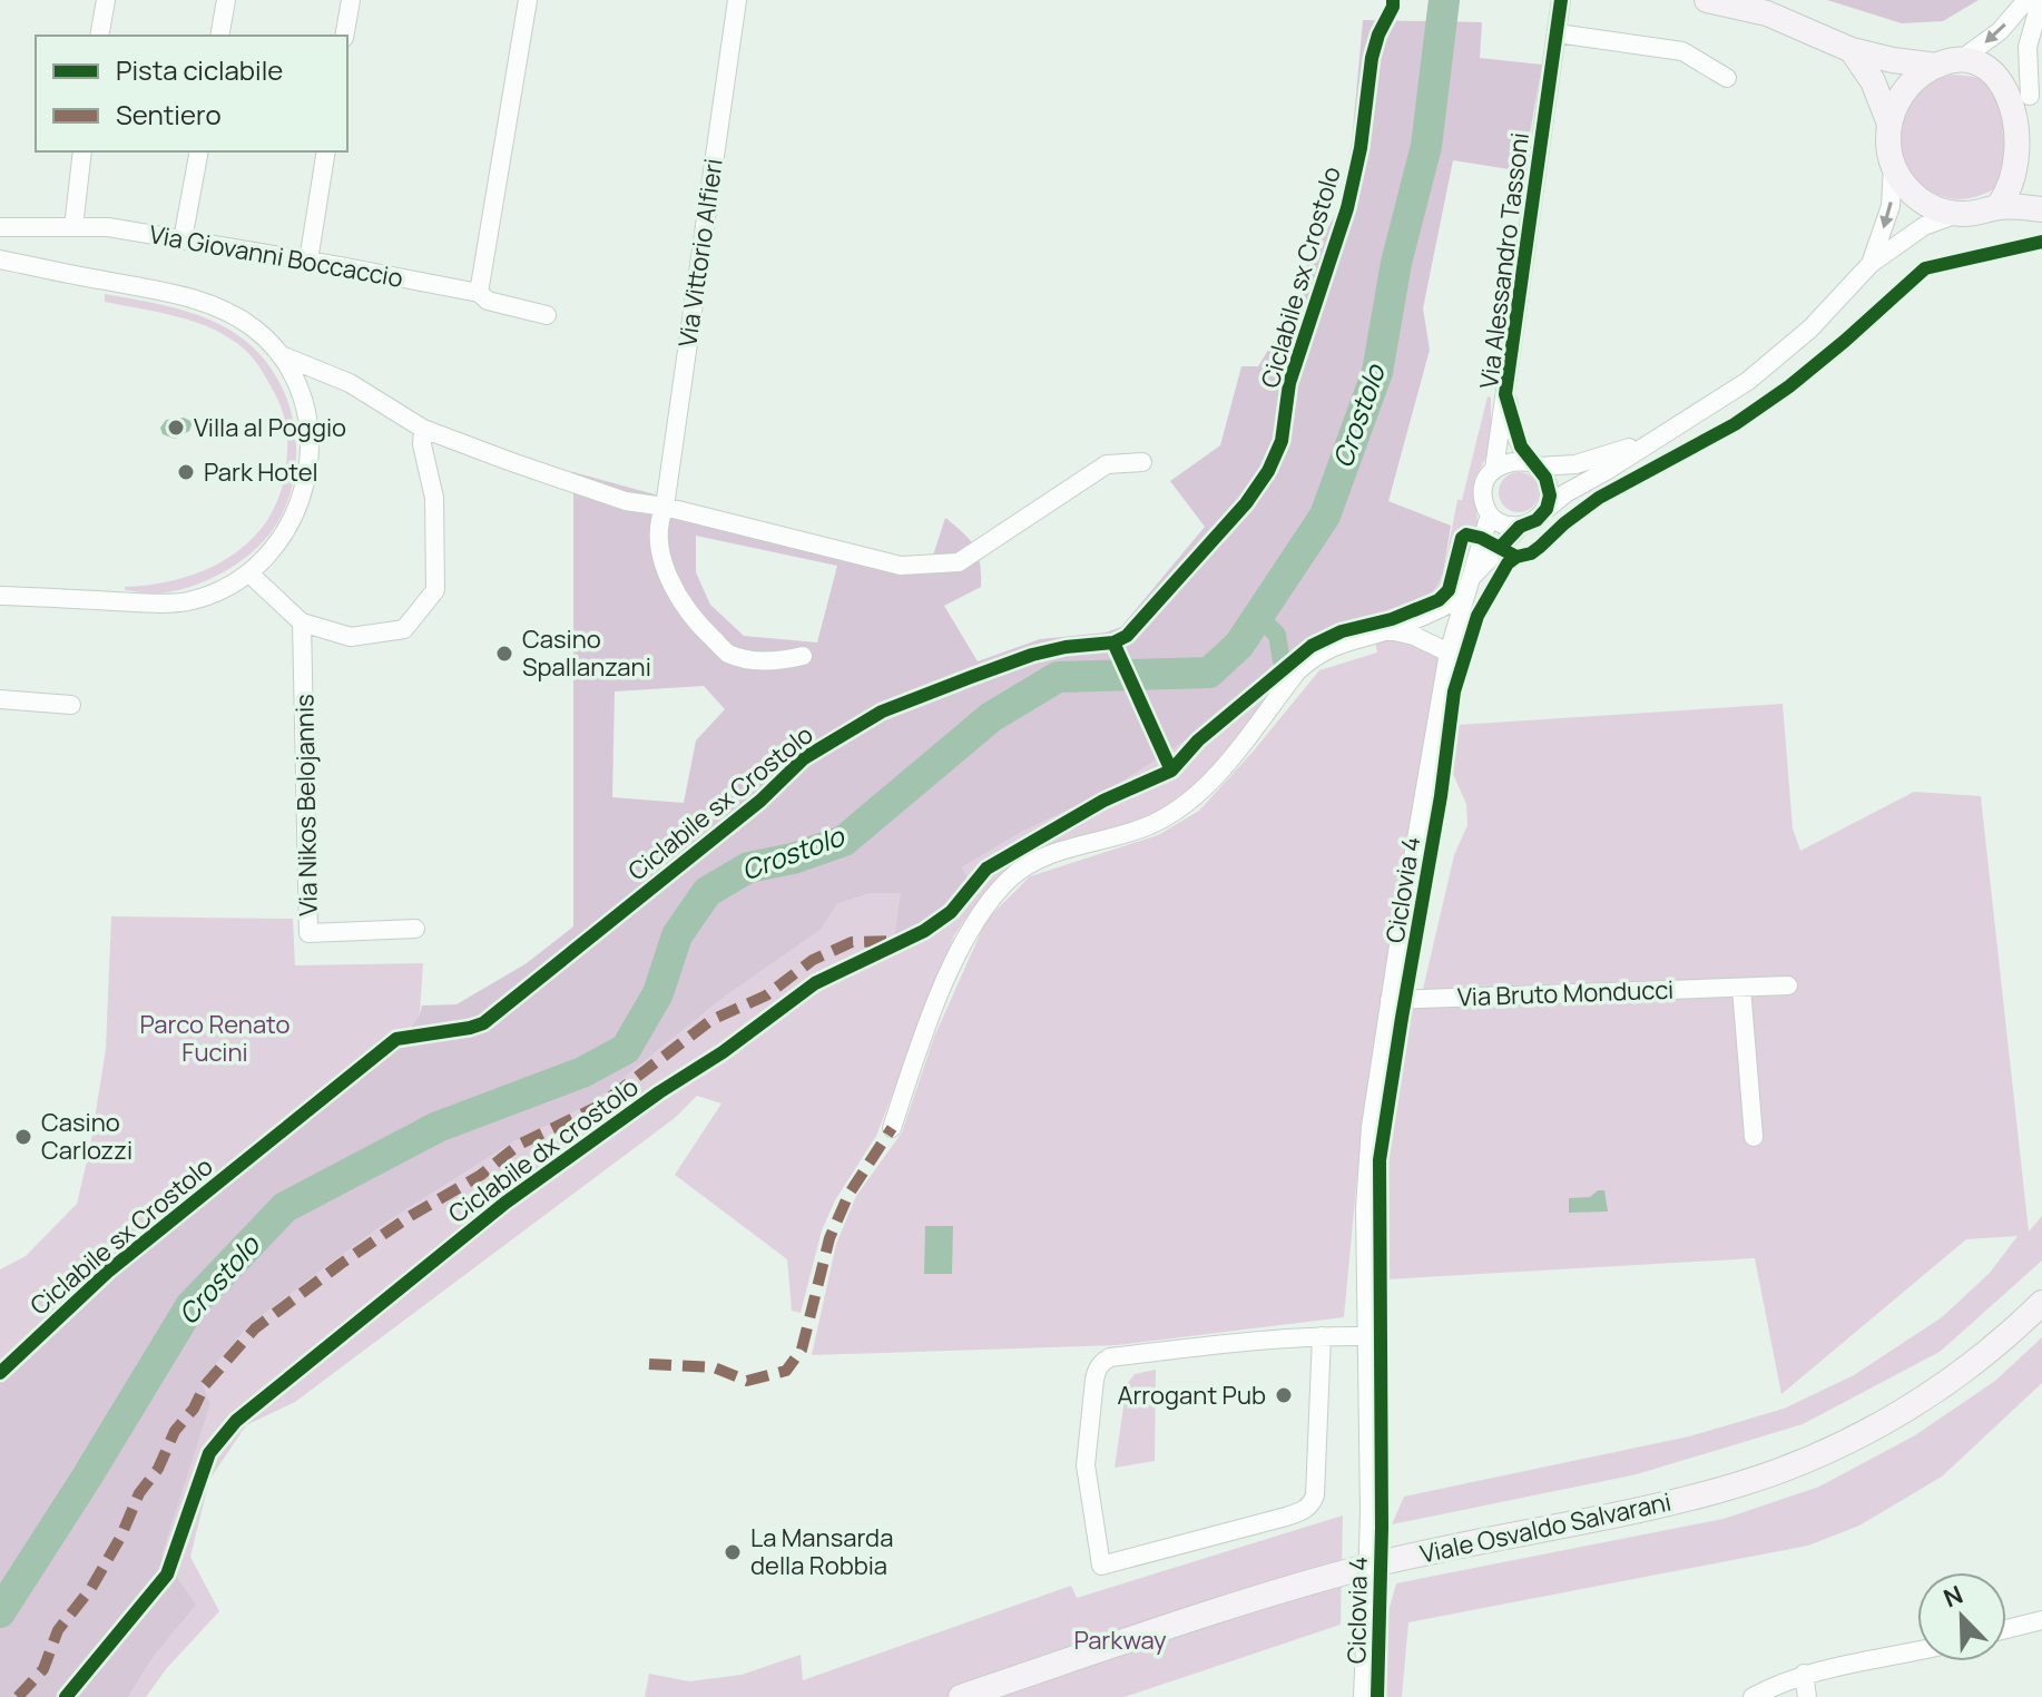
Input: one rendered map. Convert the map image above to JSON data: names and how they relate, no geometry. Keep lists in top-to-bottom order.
{
  "streets": {
    "main road": ["Viale Osvaldo Salvarani"],
    "street": [
      "Via Vittorio Alfieri",
      "Via Giovanni Boccaccio",
      "Via Alessandro Tassoni",
      "Via Nikos Belojannis",
      "Via Bruto Monducci"
    ],
    "cycle path": ["Ciclabile sx Crostolo", "Ciclovia 4", "Ciclabile dx crostolo"]
  },
  "crossings": [
    ["Via Alessandro Tassoni", "Via Bruto Monducci"]
  ],
  "water": ["Crostolo"],
  "parks": ["Parco Renato Fucini", "Parkway"],
  "places": [
    "Villa al Poggio",
    "Park Hotel",
    "Casino Spallanzani",
    "Casino Carlozzi",
    "Arrogant Pub",
    "La Mansarda della Robbia"
  ],
  "legend": ["Pista ciclabile", "Sentiero"],
  "north": "top left"
}
